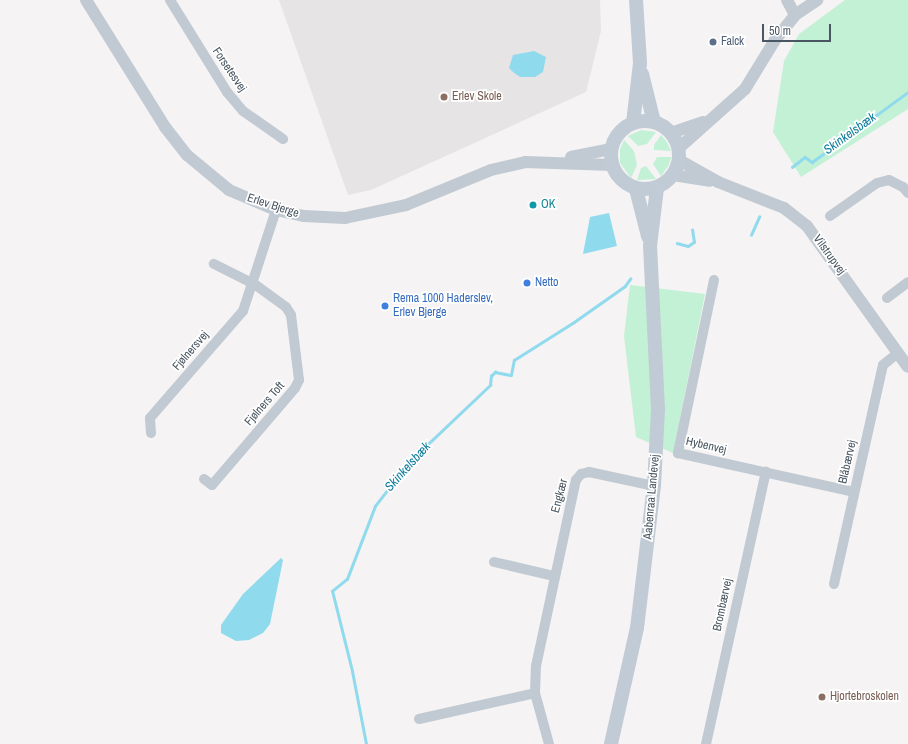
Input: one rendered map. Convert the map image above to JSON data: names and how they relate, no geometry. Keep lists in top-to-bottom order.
{
  "streets": {
    "main road": ["Aabenraa Landevej"],
    "street": [
      "Forsetesvej",
      "Erlev Bjerge",
      "Vilstrupvej",
      "Fjølnersvej",
      "Fjølners Toft",
      "Hybenvej",
      "Blåbærvej",
      "Engkær",
      "Brombærvej"
    ]
  },
  "crossings": [
    ["Erlev Bjerge", "Vilstrupvej"],
    ["Erlev Bjerge", "Fjølnersvej"],
    ["Erlev Bjerge", "Aabenraa Landevej"],
    ["Vilstrupvej", "Blåbærvej"],
    ["Vilstrupvej", "Aabenraa Landevej"],
    ["Fjølnersvej", "Fjølners Toft"],
    ["Hybenvej", "Blåbærvej"],
    ["Hybenvej", "Brombærvej"],
    ["Engkær", "Aabenraa Landevej"]
  ],
  "water": ["Skinkelsbæk"],
  "places": [
    "Falck",
    "Erlev Skole",
    "OK",
    "Netto",
    "Rema 1000 Haderslev, Erlev Bjerge",
    "Hjortebroskolen"
  ],
  "scale_bar": "50 m"
}
